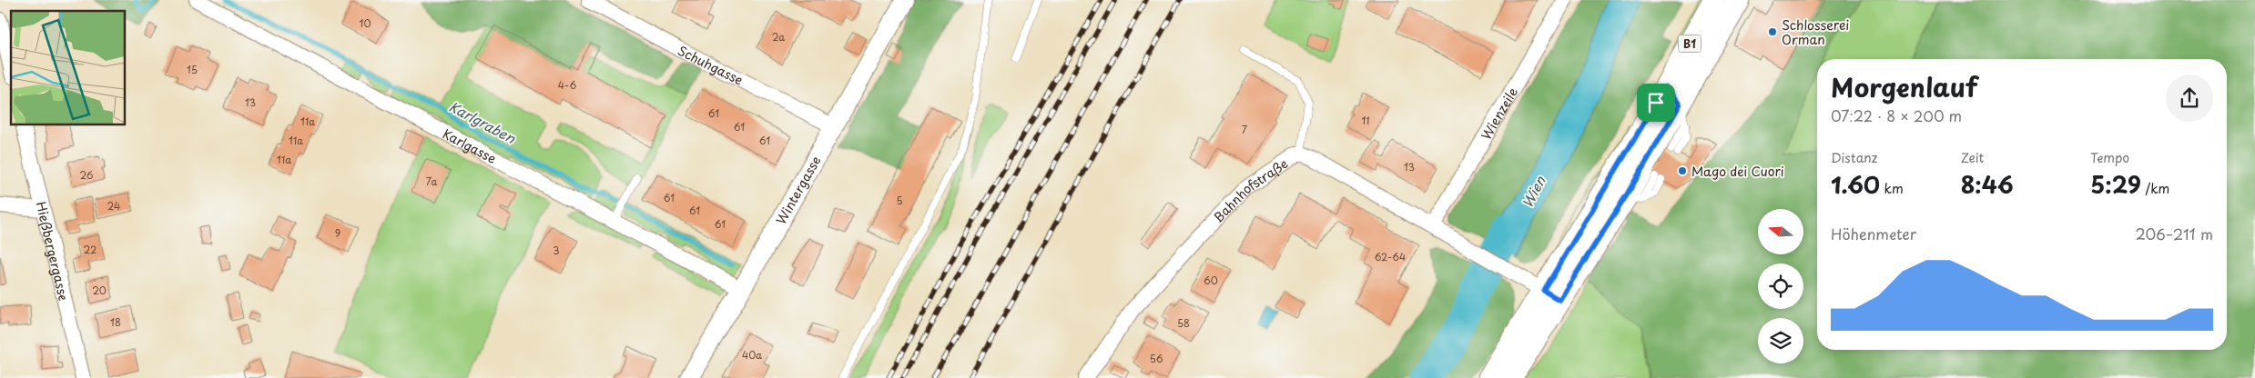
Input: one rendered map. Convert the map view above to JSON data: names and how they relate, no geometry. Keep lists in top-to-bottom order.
{
  "streets": {
    "main road": ["B1"],
    "street": [
      "Schuhgasse",
      "Wienzeile",
      "Karlgasse",
      "Wintergasse",
      "Bahnhofstraße",
      "Hießbergergasse"
    ]
  },
  "crossings": [
    ["B1", "Bahnhofstraße"],
    ["Schuhgasse", "Wintergasse"],
    ["Wienzeile", "Bahnhofstraße"],
    ["Karlgasse", "Wintergasse"]
  ],
  "water": ["Karlgraben", "Wien"],
  "places": ["Schlosserei Orman", "Mago dei Cuori"],
  "house_numbers": [
    "10",
    "2a",
    "15",
    "4-6",
    "13",
    "61",
    "11",
    "11a",
    "61",
    "7",
    "11a",
    "61",
    "11a",
    "13",
    "26",
    "7a",
    "61",
    "5",
    "24",
    "61",
    "61",
    "9",
    "22",
    "3",
    "62-64",
    "60",
    "20",
    "18",
    "58",
    "40a",
    "56"
  ],
  "north": "left",
  "page": {
    "heading": ["Morgenlauf", "07:22 · 8 × 200 m"],
    "stats": [
      ["Distanz", "1.60 km"],
      ["Zeit", "8:46"],
      ["Tempo", "5:29 /km"]
    ],
    "chart": ["Höhenmeter", "206–211 m"]
  }
}
